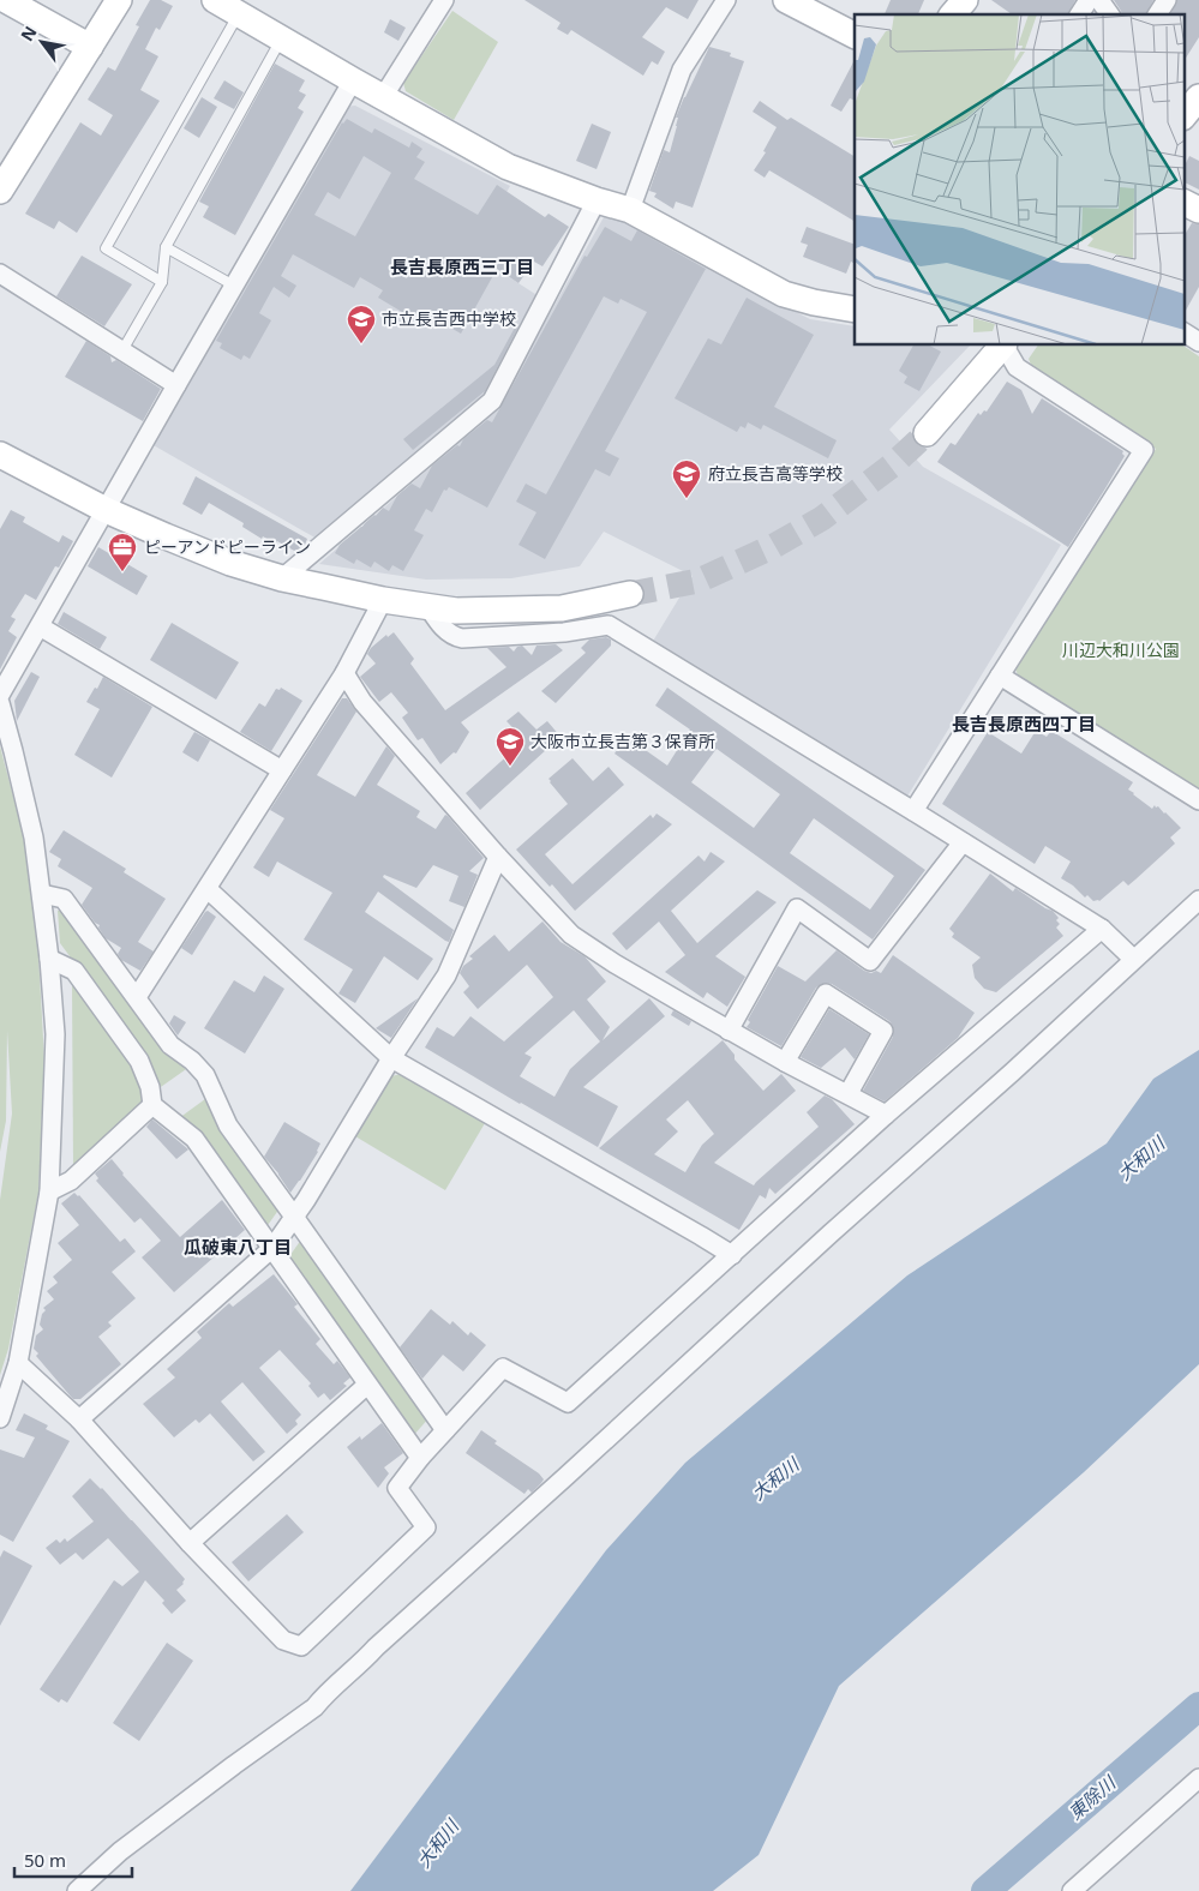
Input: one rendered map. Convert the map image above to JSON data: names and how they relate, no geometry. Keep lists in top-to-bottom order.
{
  "districts": ["長吉長原西三丁目", "長吉長原西四丁目", "瓜破東八丁目"],
  "water": ["大和川", "東除川"],
  "parks": ["川辺大和川公園"],
  "places": {
    "school or university": ["市立長吉西中学校", "府立長吉高等学校", "大阪市立長吉第３保育所"],
    "office": ["ピーアンドピーライン"]
  },
  "scale_bar": "50 m",
  "north": "top left"
}
